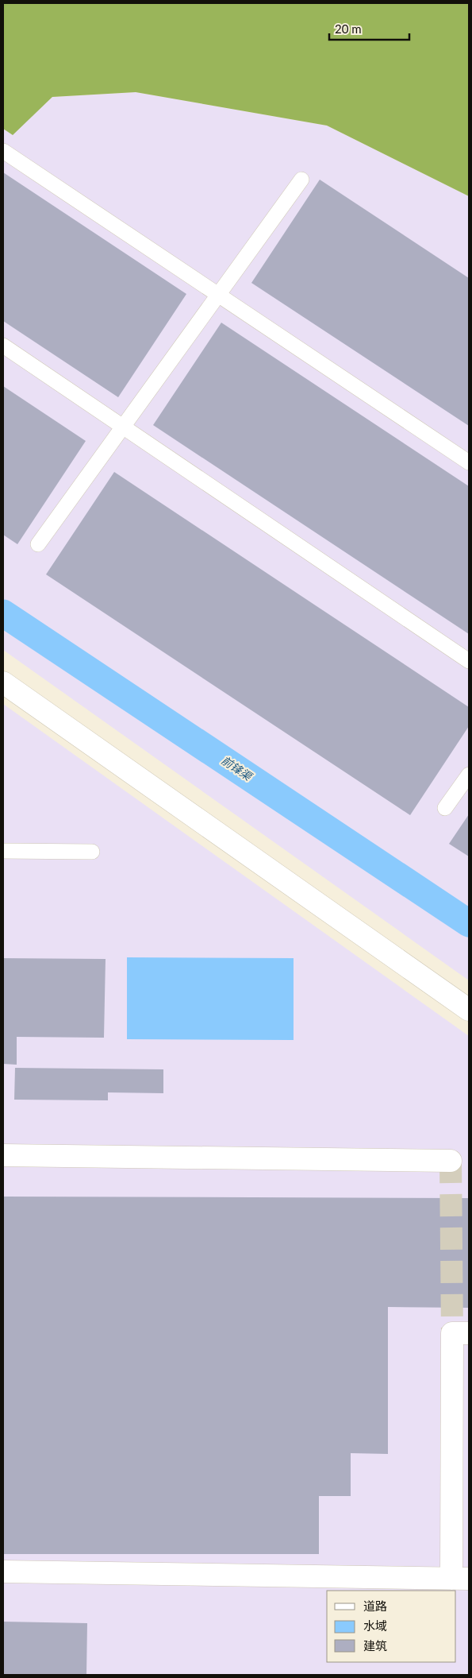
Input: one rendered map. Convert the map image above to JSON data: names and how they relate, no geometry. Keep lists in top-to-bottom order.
{
  "water": ["前锋渠"],
  "legend": ["道路", "水域", "建筑"],
  "scale_bar": "20 m"
}
